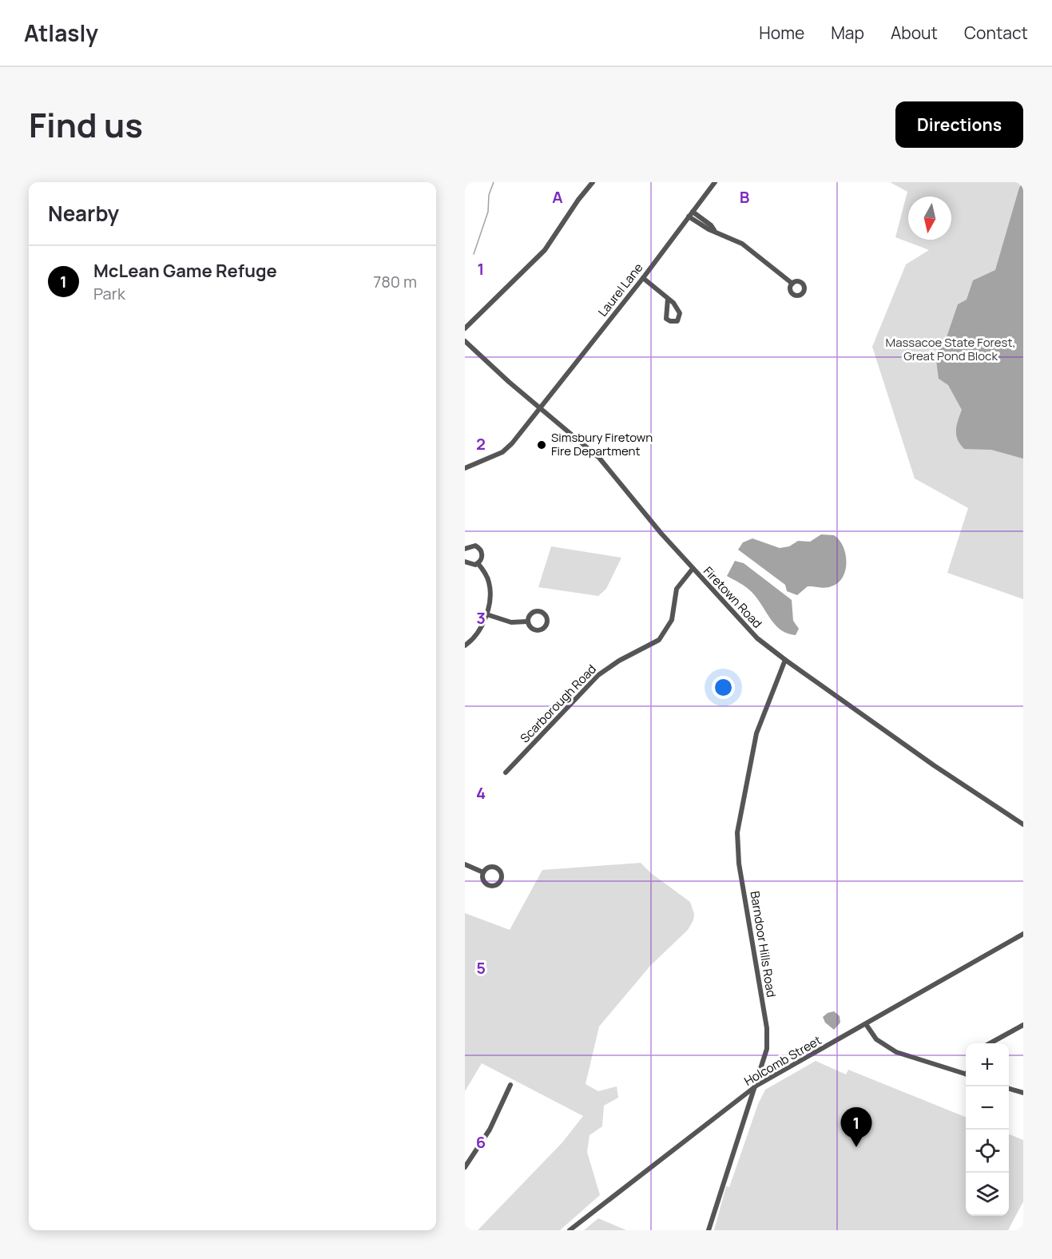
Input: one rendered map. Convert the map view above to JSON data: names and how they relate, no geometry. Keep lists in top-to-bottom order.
{
  "streets": {
    "street": [
      "Laurel Lane",
      "Firetown Road",
      "Scarborough Road",
      "Barndoor Hills Road",
      "Holcomb Street"
    ]
  },
  "crossings": [
    ["Laurel Lane", "Firetown Road"],
    ["Firetown Road", "Scarborough Road"],
    ["Firetown Road", "Barndoor Hills Road"],
    ["Barndoor Hills Road", "Holcomb Street"]
  ],
  "parks": ["Massacoe State Forest, Great Pond Block"],
  "places": ["Simsbury Firetown Fire Department"],
  "north": "bottom",
  "page": {
    "header": "Atlasly",
    "nav": [
      "Home",
      "Map",
      "About",
      "Contact"
    ],
    "title": "Find us",
    "buttons": "Directions",
    "heading": "Nearby",
    "list": [
      {
        "mark": "1",
        "name": "McLean Game Refuge",
        "note": "Park",
        "value": "780 m"
      }
    ],
    "map_buttons": ["+", "−"],
    "pins": "1"
  },
  "grid": {
    "columns": ["A", "B"],
    "rows": [
      "1",
      "2",
      "3",
      "4",
      "5",
      "6"
    ]
  }
}
